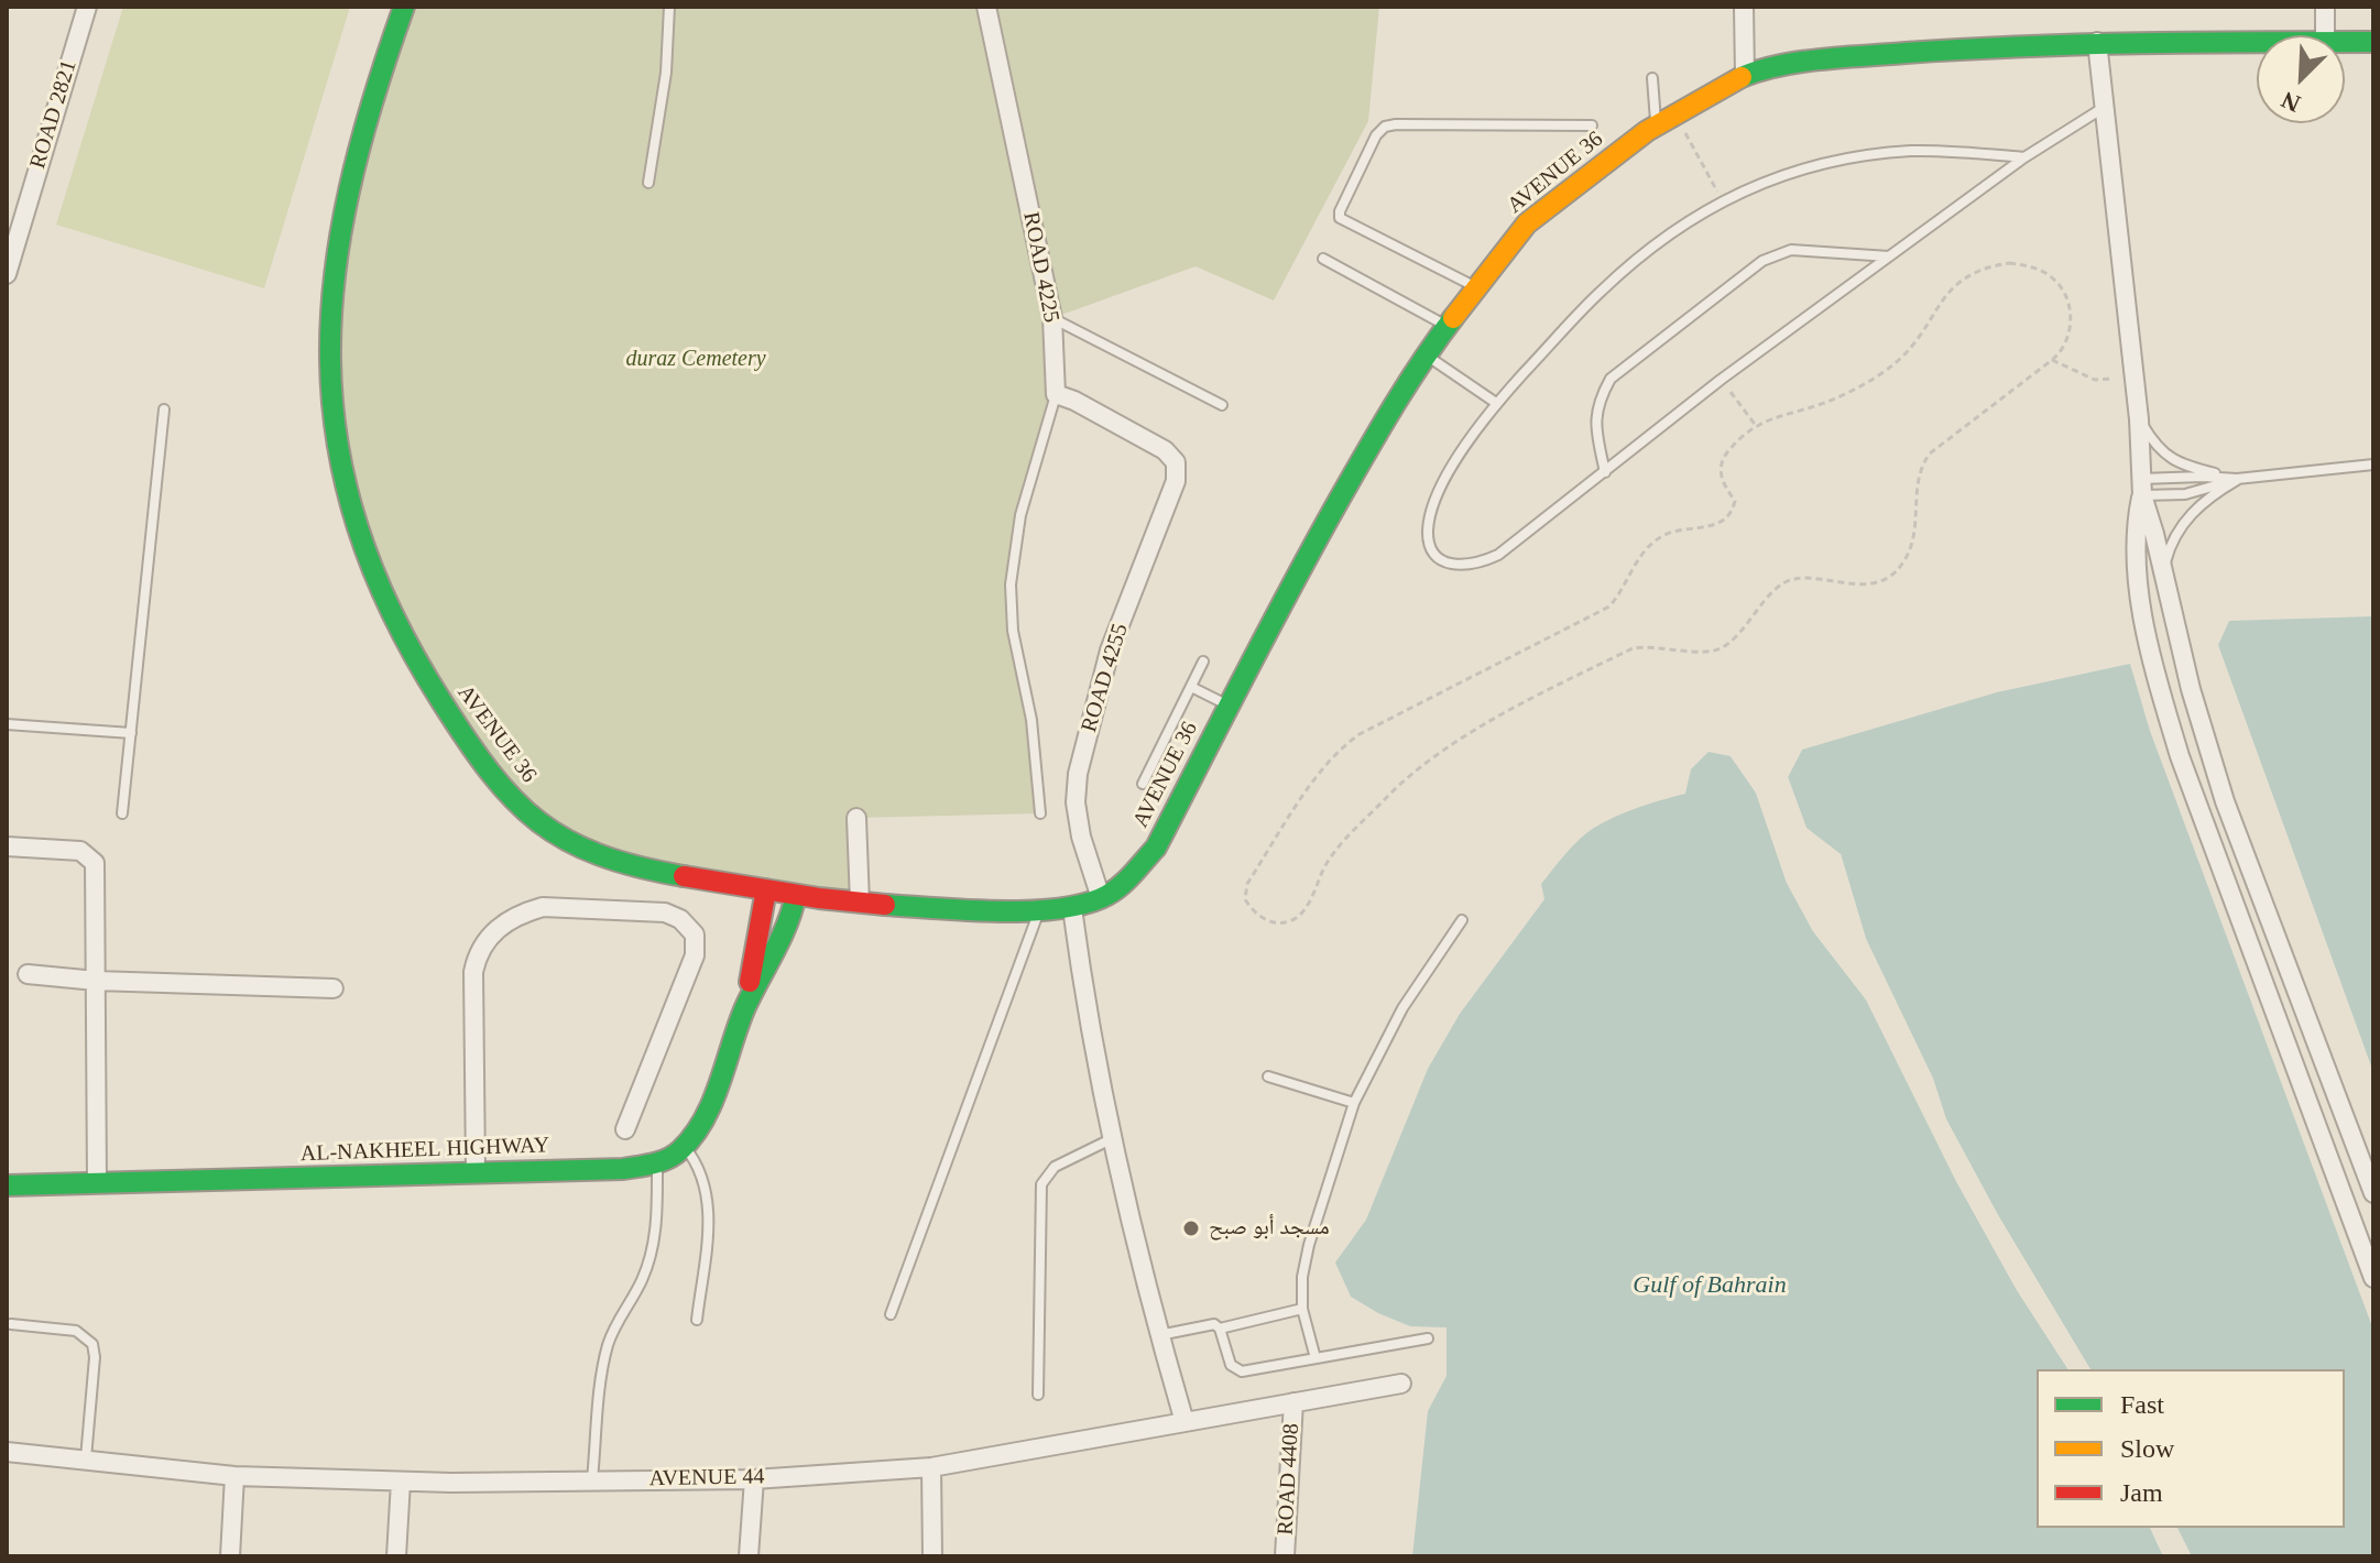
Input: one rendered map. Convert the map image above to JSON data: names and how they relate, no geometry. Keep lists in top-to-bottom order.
{
  "streets": {
    "street": [
      "ROAD 2821",
      "AVENUE 36",
      "ROAD 4225",
      "ROAD 4255",
      "AL-NAKHEEL HIGHWAY",
      "AVENUE 44",
      "ROAD 4408"
    ]
  },
  "crossings": [
    ["AVENUE 36", "ROAD 4255"],
    ["AVENUE 36", "AL-NAKHEEL HIGHWAY"],
    ["ROAD 4225", "ROAD 4255"],
    ["AVENUE 44", "ROAD 4408"]
  ],
  "water": ["Gulf of Bahrain"],
  "parks": ["duraz Cemetery"],
  "places": ["مسجد أبو صبح"],
  "legend": ["Fast", "Slow", "Jam"],
  "north": "bottom left"
}
